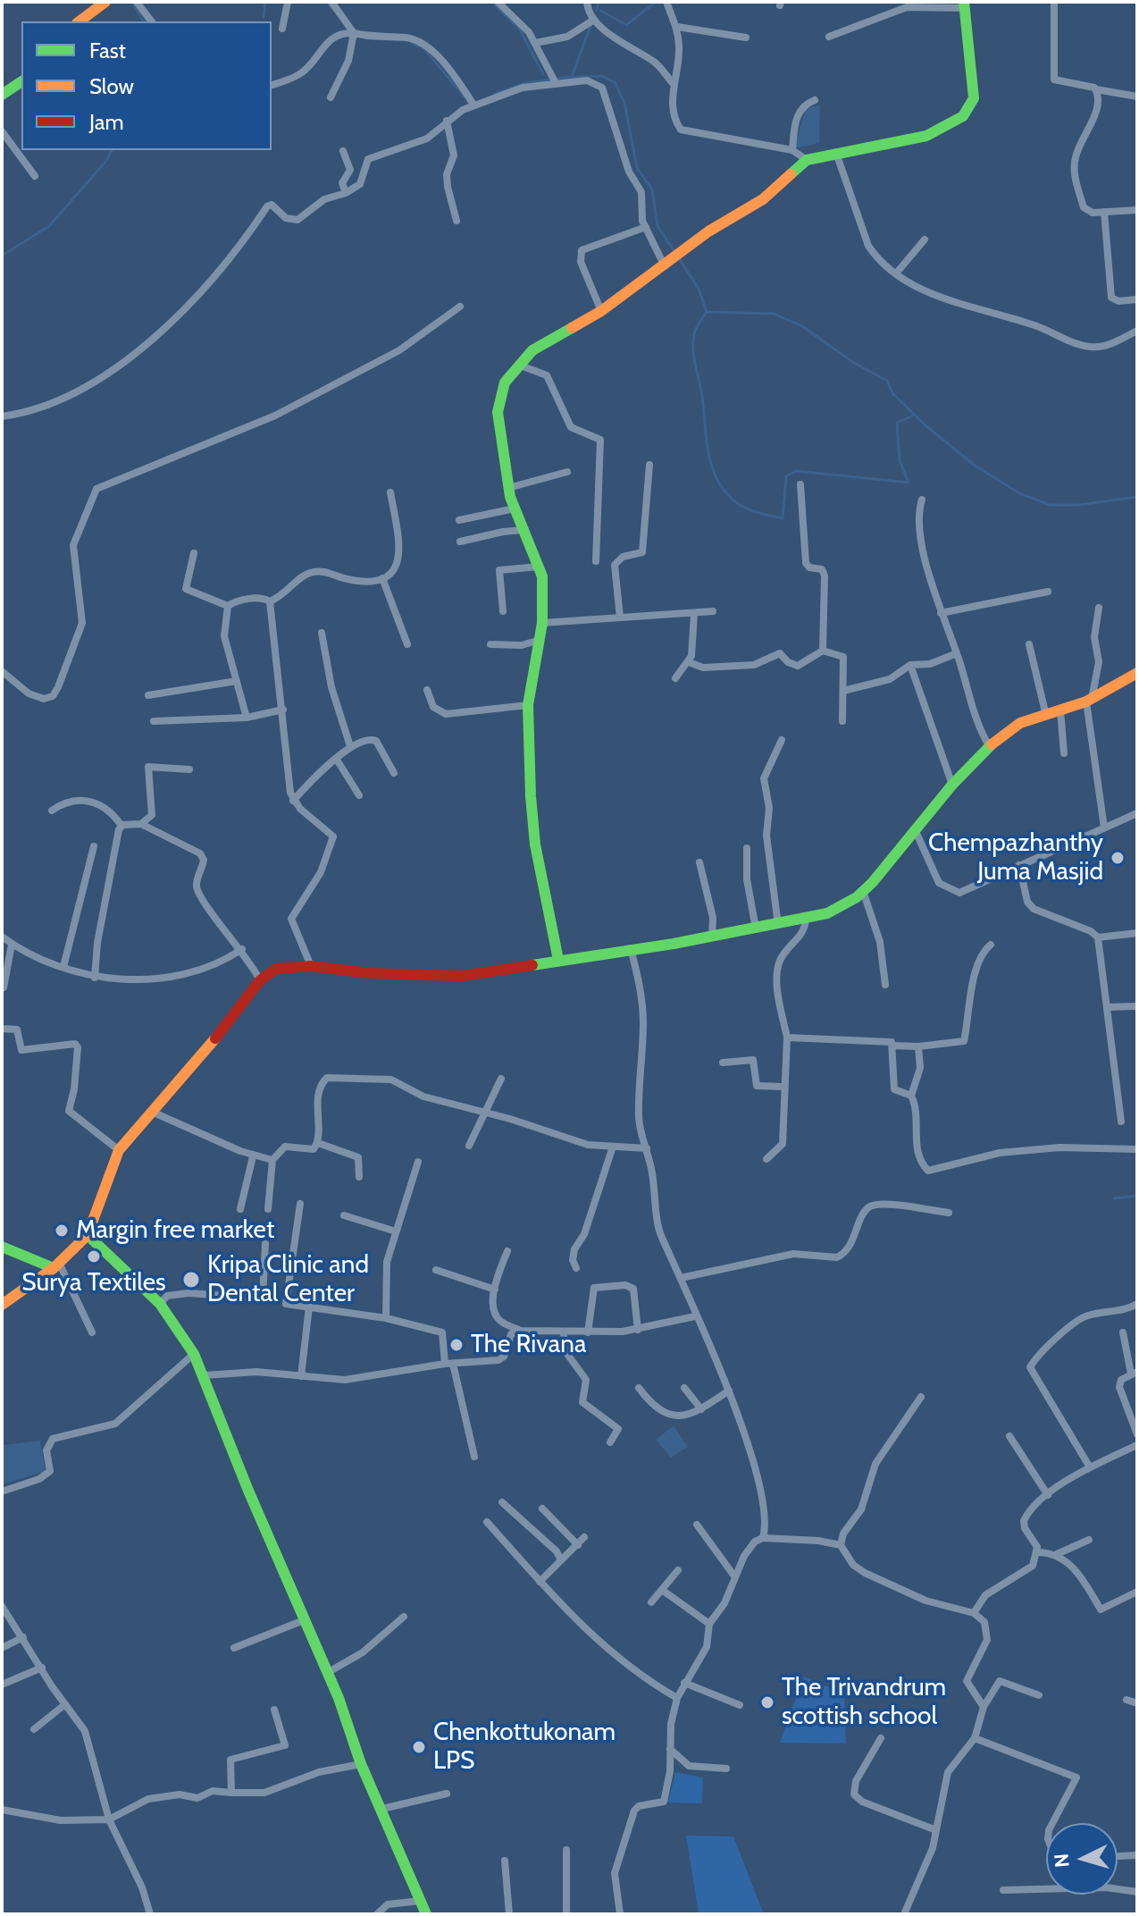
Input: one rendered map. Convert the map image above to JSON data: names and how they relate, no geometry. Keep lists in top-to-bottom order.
{
  "places": [
    "Chempazhanthy Juma Masjid",
    "Margin free market",
    "Surya Textiles",
    "Kripa Clinic and Dental Center",
    "The Rivana",
    "The Trivandrum scottish school",
    "Chenkottukonam LPS"
  ],
  "legend": ["Fast", "Slow", "Jam"],
  "north": "left"
}
